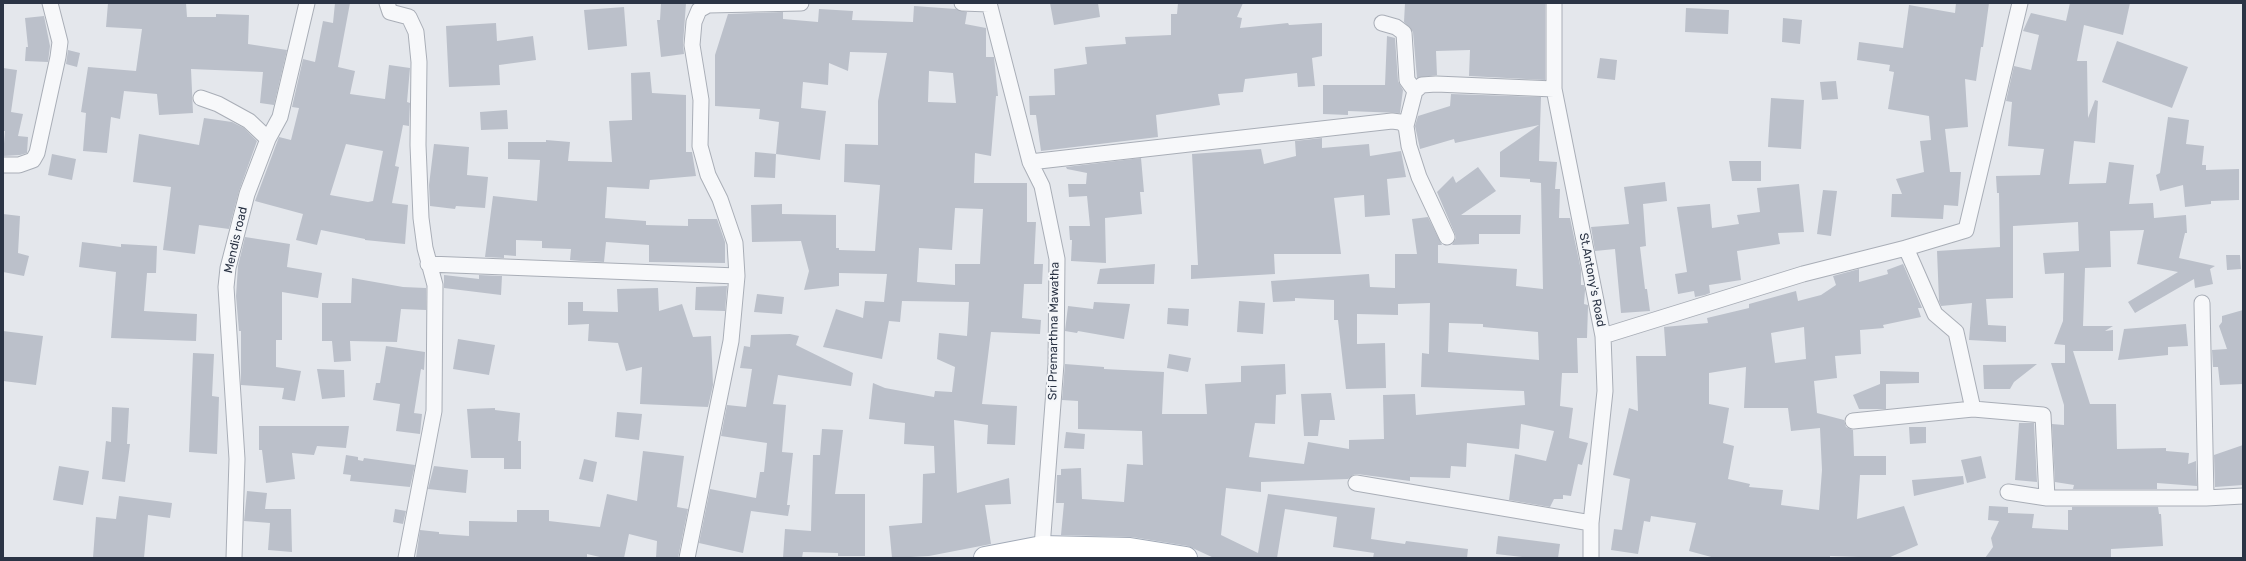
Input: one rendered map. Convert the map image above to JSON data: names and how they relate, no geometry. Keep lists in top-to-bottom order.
{
  "streets": {
    "street": ["Mendis road", "St.Antony's Road", "Sri Premarthna Mawatha"]
  }
}
